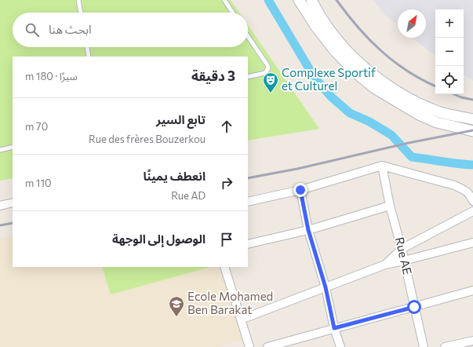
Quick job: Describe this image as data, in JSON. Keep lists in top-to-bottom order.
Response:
{
  "streets": {
    "street": ["Rue AE"]
  },
  "places": {
    "theatre": ["Complexe Sportif et Culturel"],
    "school or university": ["Ecole Mohamed Ben Barakat"]
  },
  "north": "top right",
  "page": {
    "map_buttons": ["+", "−"],
    "search": "ابحث هنا",
    "heading": ["3 دقيقة", "سيرًا · 180 m"],
    "list": [
      ["تابع السير", "Rue des frères Bouzerkou", "70 m"],
      ["انعطف يمينًا", "Rue AD", "110 m"],
      "الوصول إلى الوجهة"
    ]
  }
}
